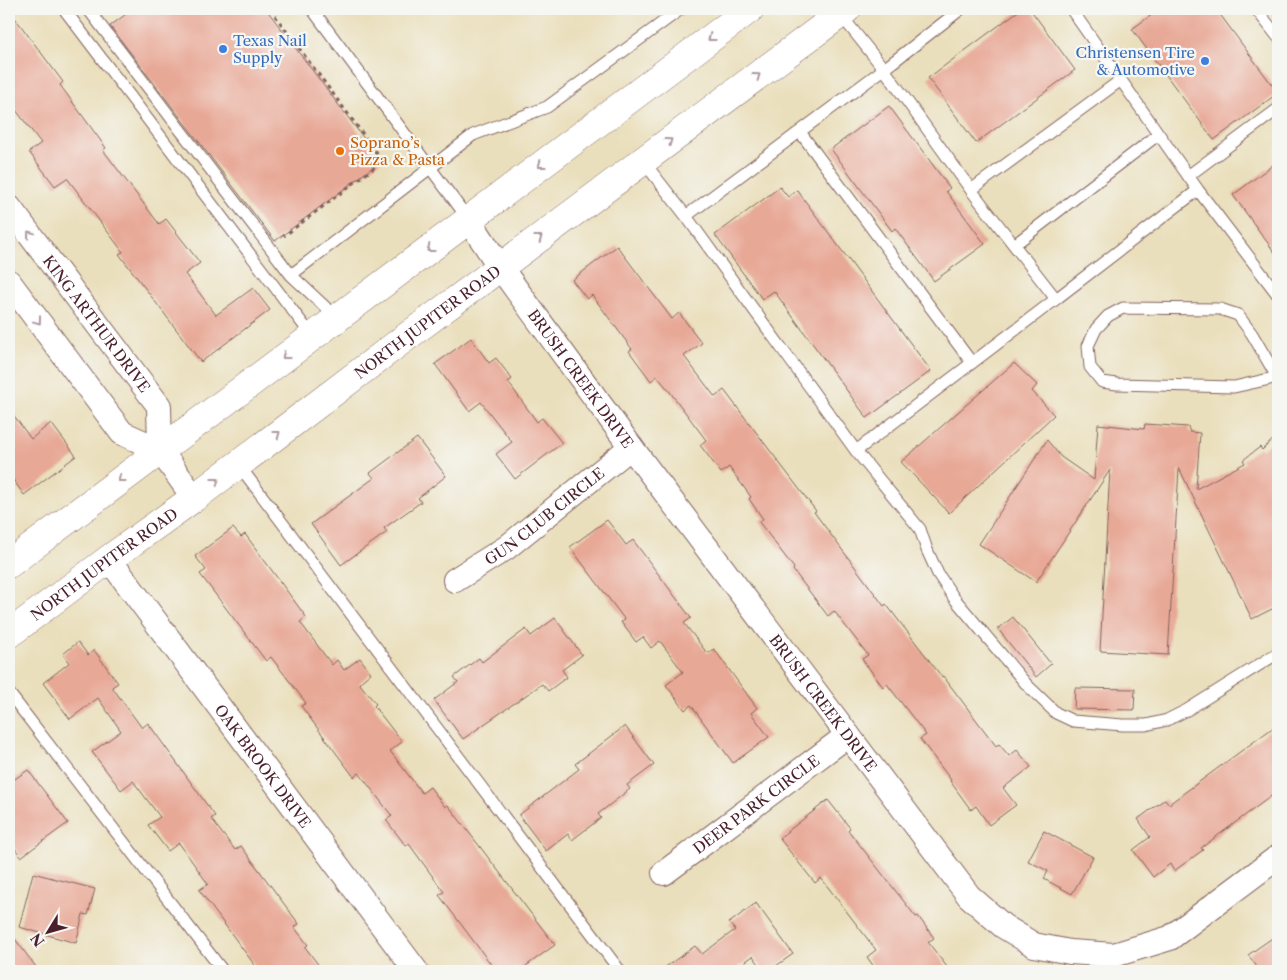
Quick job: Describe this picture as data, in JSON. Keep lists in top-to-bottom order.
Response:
{
  "streets": {
    "main road": ["NORTH JUPITER ROAD"],
    "street": [
      "KING ARTHUR DRIVE",
      "BRUSH CREEK DRIVE",
      "GUN CLUB CIRCLE",
      "OAK BROOK DRIVE",
      "DEER PARK CIRCLE"
    ]
  },
  "crossings": [
    ["NORTH JUPITER ROAD", "BRUSH CREEK DRIVE"],
    ["NORTH JUPITER ROAD", "OAK BROOK DRIVE"],
    ["BRUSH CREEK DRIVE", "GUN CLUB CIRCLE"],
    ["BRUSH CREEK DRIVE", "DEER PARK CIRCLE"]
  ],
  "places": ["Texas Nail Supply", "Christensen Tire & Automotive", "Soprano’s Pizza & Pasta"],
  "north": "bottom left"
}
